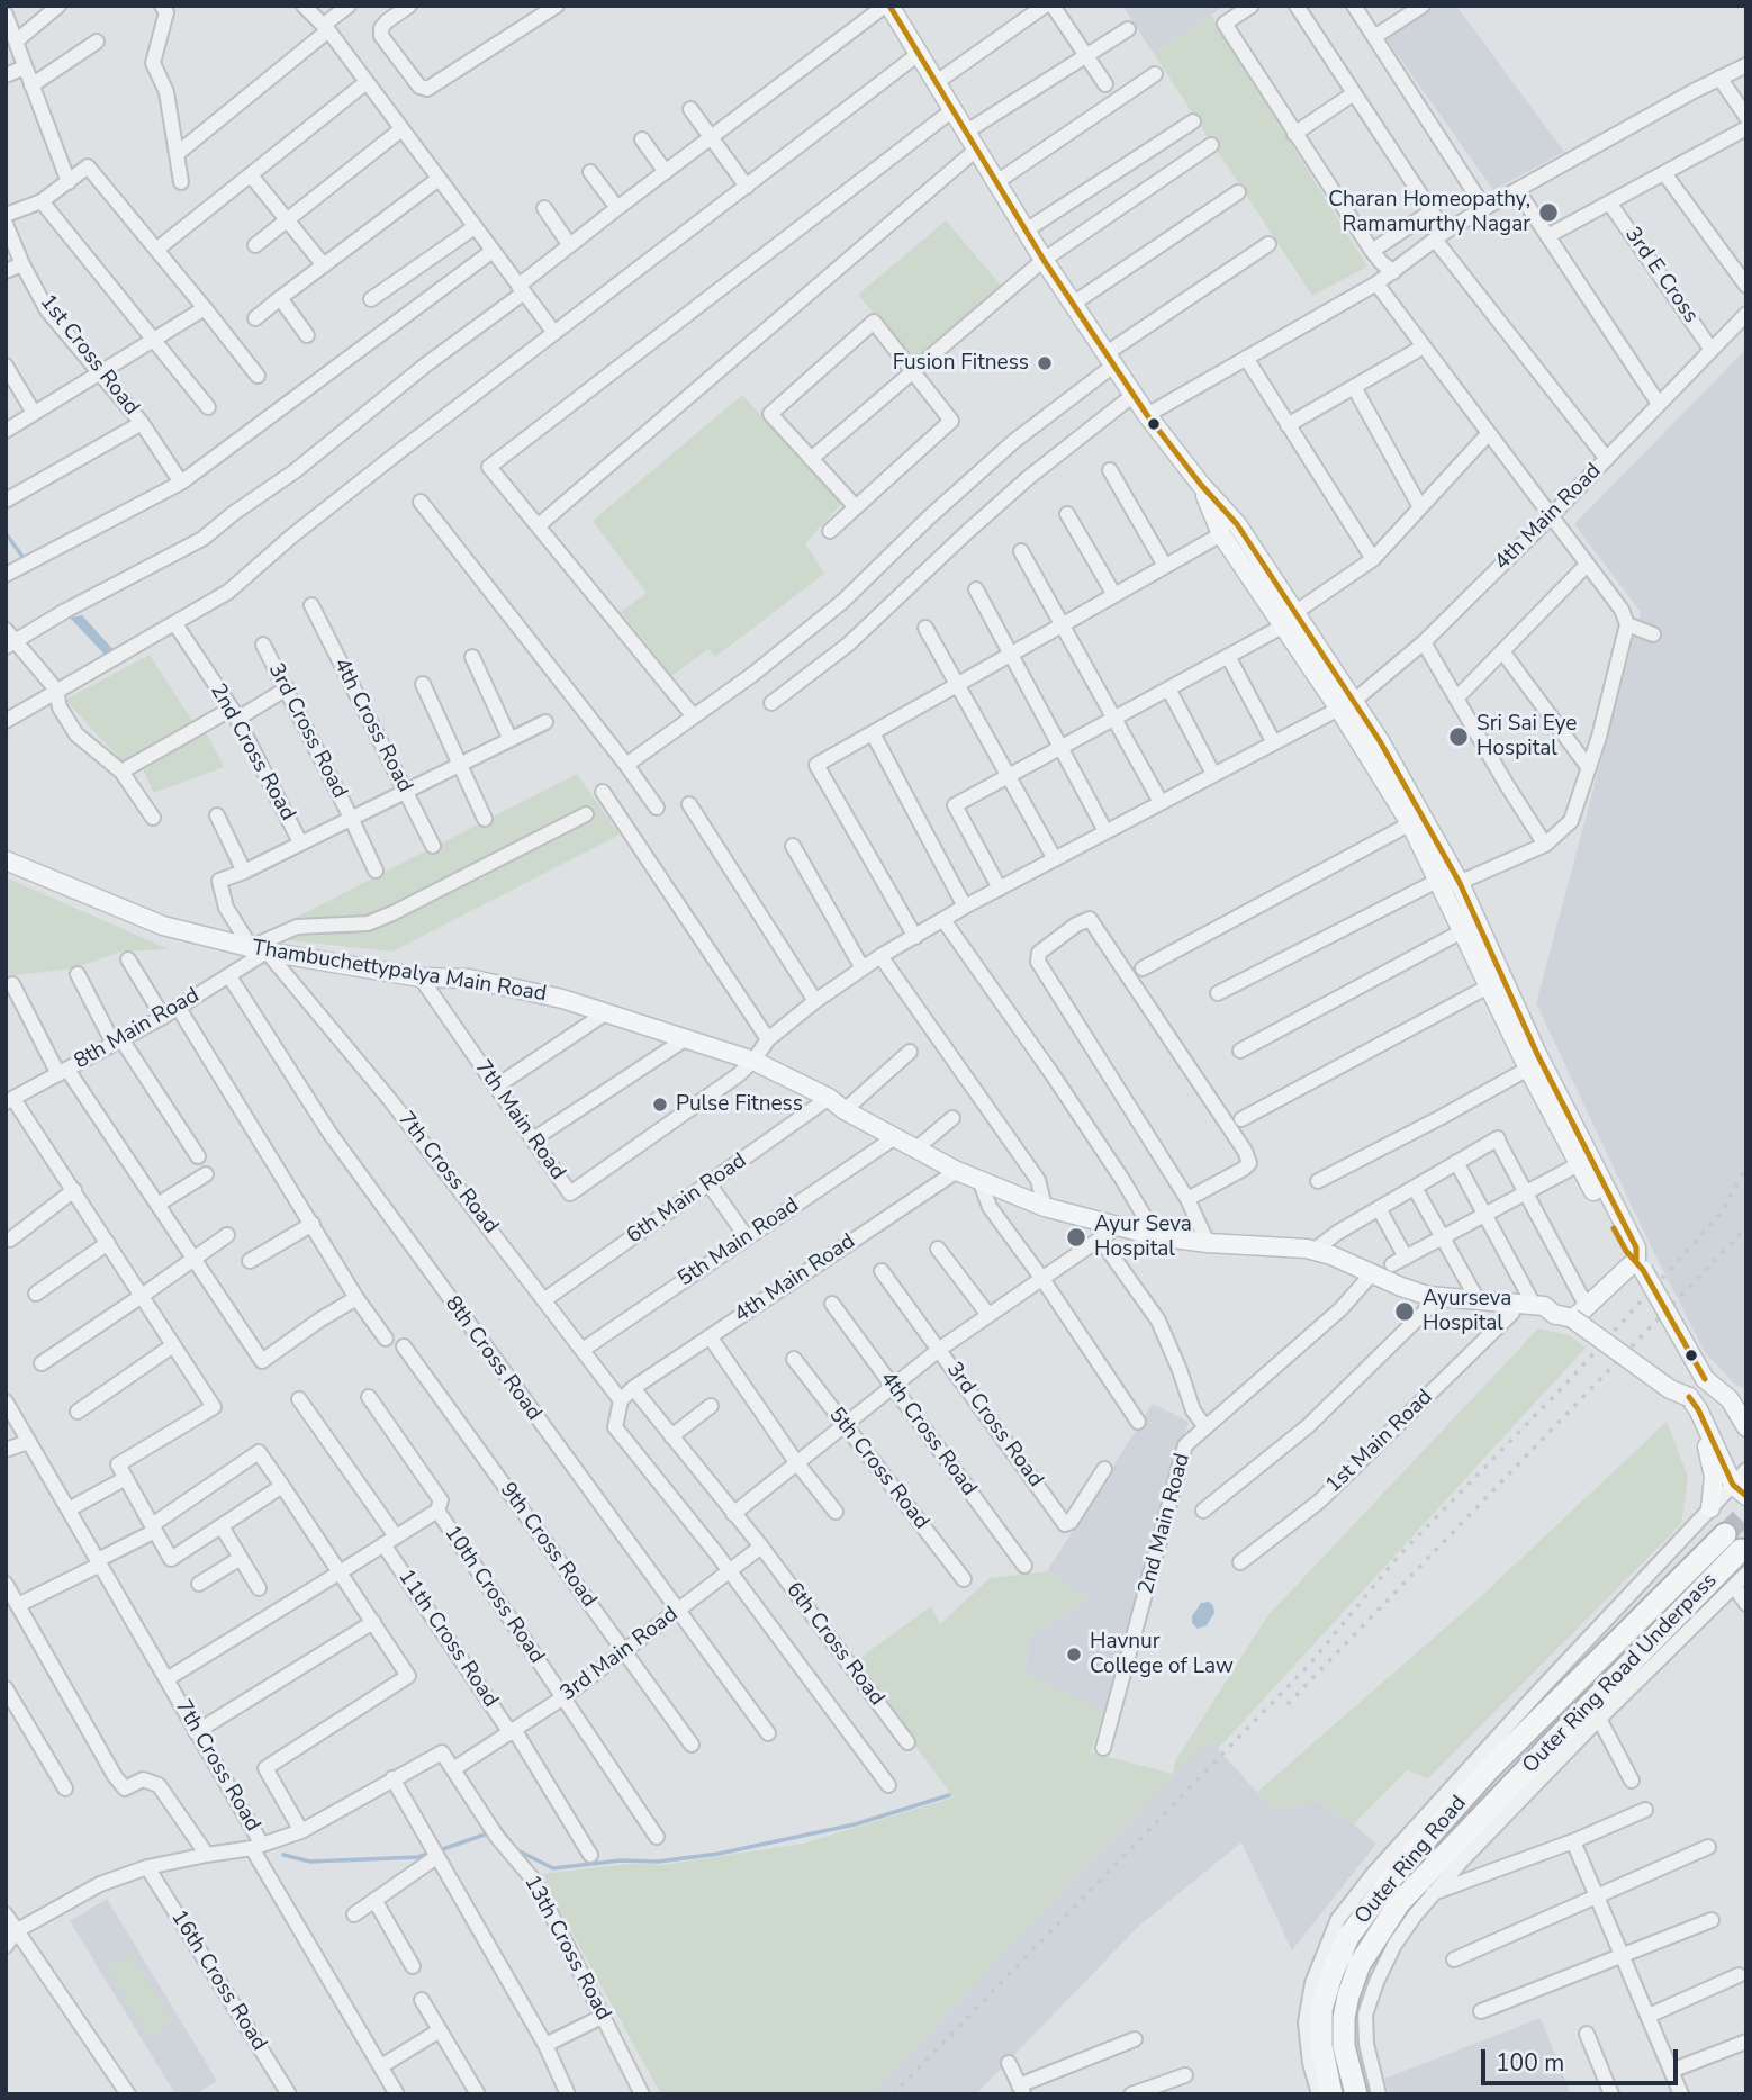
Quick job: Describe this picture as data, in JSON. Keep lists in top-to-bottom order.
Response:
{
  "streets": {
    "highway": ["Outer Ring Road Underpass", "Outer Ring Road"],
    "main road": ["Thambuchettypalya Main Road"],
    "street": [
      "3rd E Cross",
      "1st Cross Road",
      "4th Main Road",
      "4th Cross Road",
      "3rd Cross Road",
      "2nd Cross Road",
      "8th Main Road",
      "7th Main Road",
      "7th Cross Road",
      "6th Main Road",
      "5th Main Road",
      "8th Cross Road",
      "1st Main Road",
      "5th Cross Road",
      "2nd Main Road",
      "9th Cross Road",
      "10th Cross Road",
      "11th Cross Road",
      "6th Cross Road",
      "3rd Main Road",
      "13th Cross Road",
      "16th Cross Road"
    ]
  },
  "crossings": [
    ["3rd E Cross", "4th Main Road"],
    ["4th Main Road", "Thambuchettypalya Main Road"],
    ["4th Main Road", "7th Main Road"],
    ["Thambuchettypalya Main Road", "8th Main Road"],
    ["Thambuchettypalya Main Road", "7th Main Road"],
    ["Thambuchettypalya Main Road", "7th Cross Road"],
    ["Thambuchettypalya Main Road", "6th Main Road"],
    ["Thambuchettypalya Main Road", "5th Main Road"],
    ["Thambuchettypalya Main Road", "1st Main Road"],
    ["Thambuchettypalya Main Road", "2nd Main Road"],
    ["8th Main Road", "7th Cross Road"],
    ["8th Main Road", "8th Cross Road"],
    ["7th Cross Road", "6th Main Road"],
    ["7th Cross Road", "5th Main Road"],
    ["8th Cross Road", "3rd Main Road"],
    ["9th Cross Road", "3rd Main Road"],
    ["10th Cross Road", "3rd Main Road"],
    ["11th Cross Road", "3rd Main Road"],
    ["6th Cross Road", "3rd Main Road"],
    ["3rd Main Road", "13th Cross Road"],
    ["Outer Ring Road Underpass", "Outer Ring Road"]
  ],
  "places": [
    "Charan Homeopathy, Ramamurthy Nagar",
    "Fusion Fitness",
    "Sri Sai Eye Hospital",
    "Pulse Fitness",
    "Ayur Seva Hospital",
    "Ayurseva Hospital",
    "Havnur College of Law"
  ],
  "scale_bar": "100 m"
}
